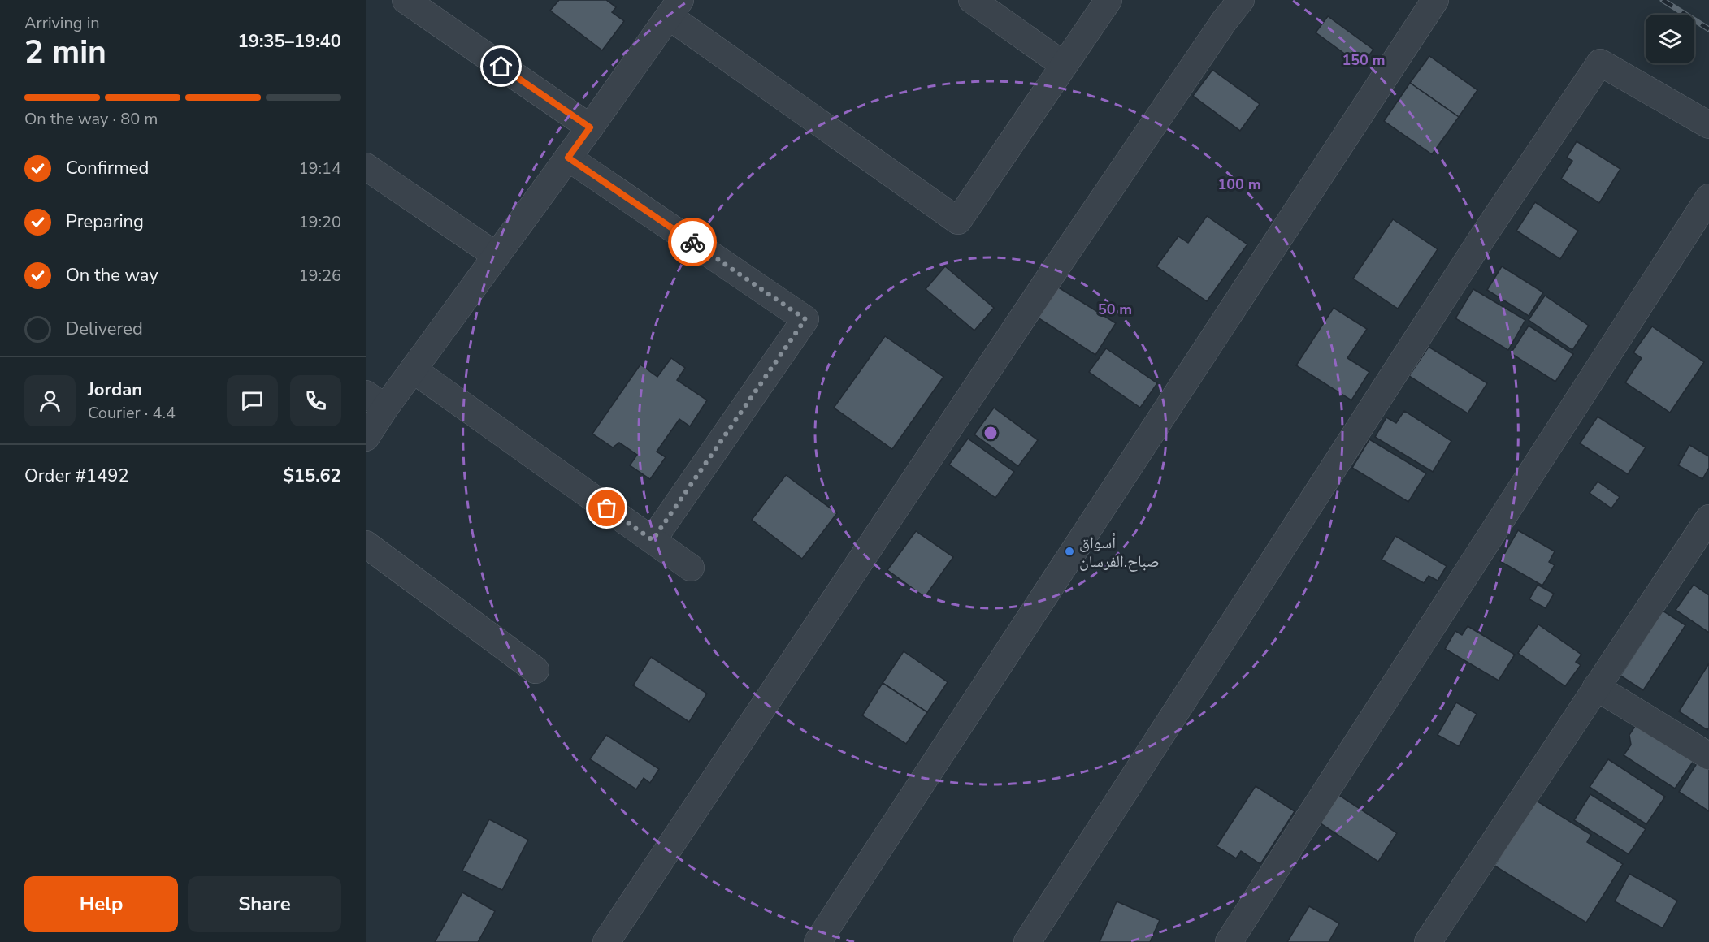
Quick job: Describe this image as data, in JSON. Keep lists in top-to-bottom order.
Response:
{
  "places": ["أسواق صباح.الفرسان"],
  "page": {
    "heading": ["2 min", "Arriving in", "19:35–19:40"],
    "panel": [
      "Jordan",
      "Courier · 4.4",
      "Order #1492",
      "$15.62"
    ],
    "bar": "On the way · 80 m",
    "list": [
      ["Confirmed", "19:14"],
      ["Preparing", "19:20"],
      ["On the way", "19:26"],
      "Delivered"
    ],
    "buttons": ["Help", "Share"]
  },
  "rings": ["150 m", "100 m", "50 m"]
}
